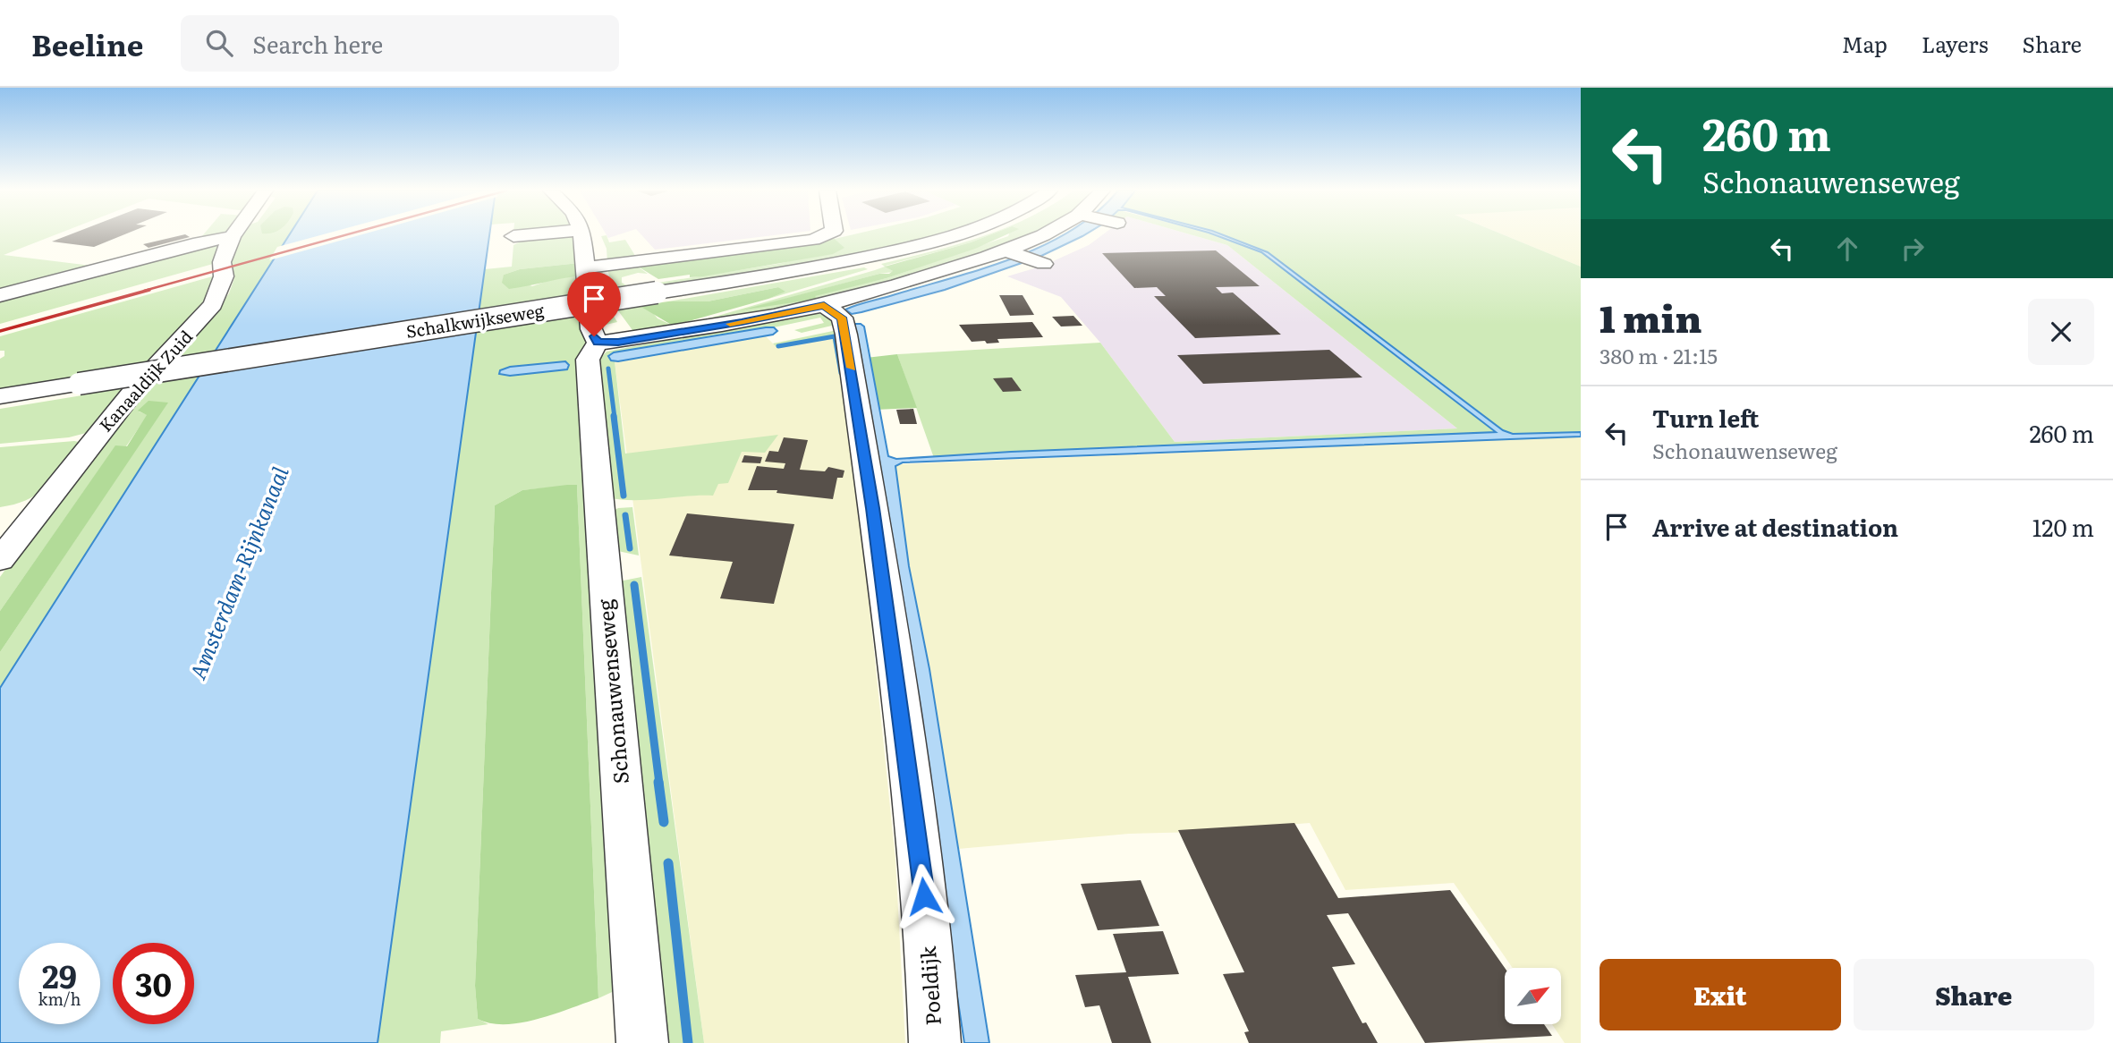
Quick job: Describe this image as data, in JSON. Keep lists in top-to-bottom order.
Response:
{
  "streets": {
    "street": [
      "Schalkwijkseweg",
      "Kanaaldijk Zuid",
      "Schonauwenseweg",
      "Poeldijk"
    ]
  },
  "water": ["Amsterdam-Rijnkanaal"],
  "north": "top right",
  "page": {
    "header": "Beeline",
    "search": "Search here",
    "nav": ["Map", "Layers", "Share"],
    "turn": ["260 m", "Schonauwenseweg"],
    "heading": ["1 min", "380 m · 21:15"],
    "list": [
      {
        "name": "Turn left",
        "note": "Schonauwenseweg",
        "value": "260 m"
      },
      {
        "name": "Arrive at destination",
        "value": "120 m"
      }
    ],
    "speed": "29 km/h",
    "limit": "30",
    "buttons": ["Exit", "Share"]
  }
}
